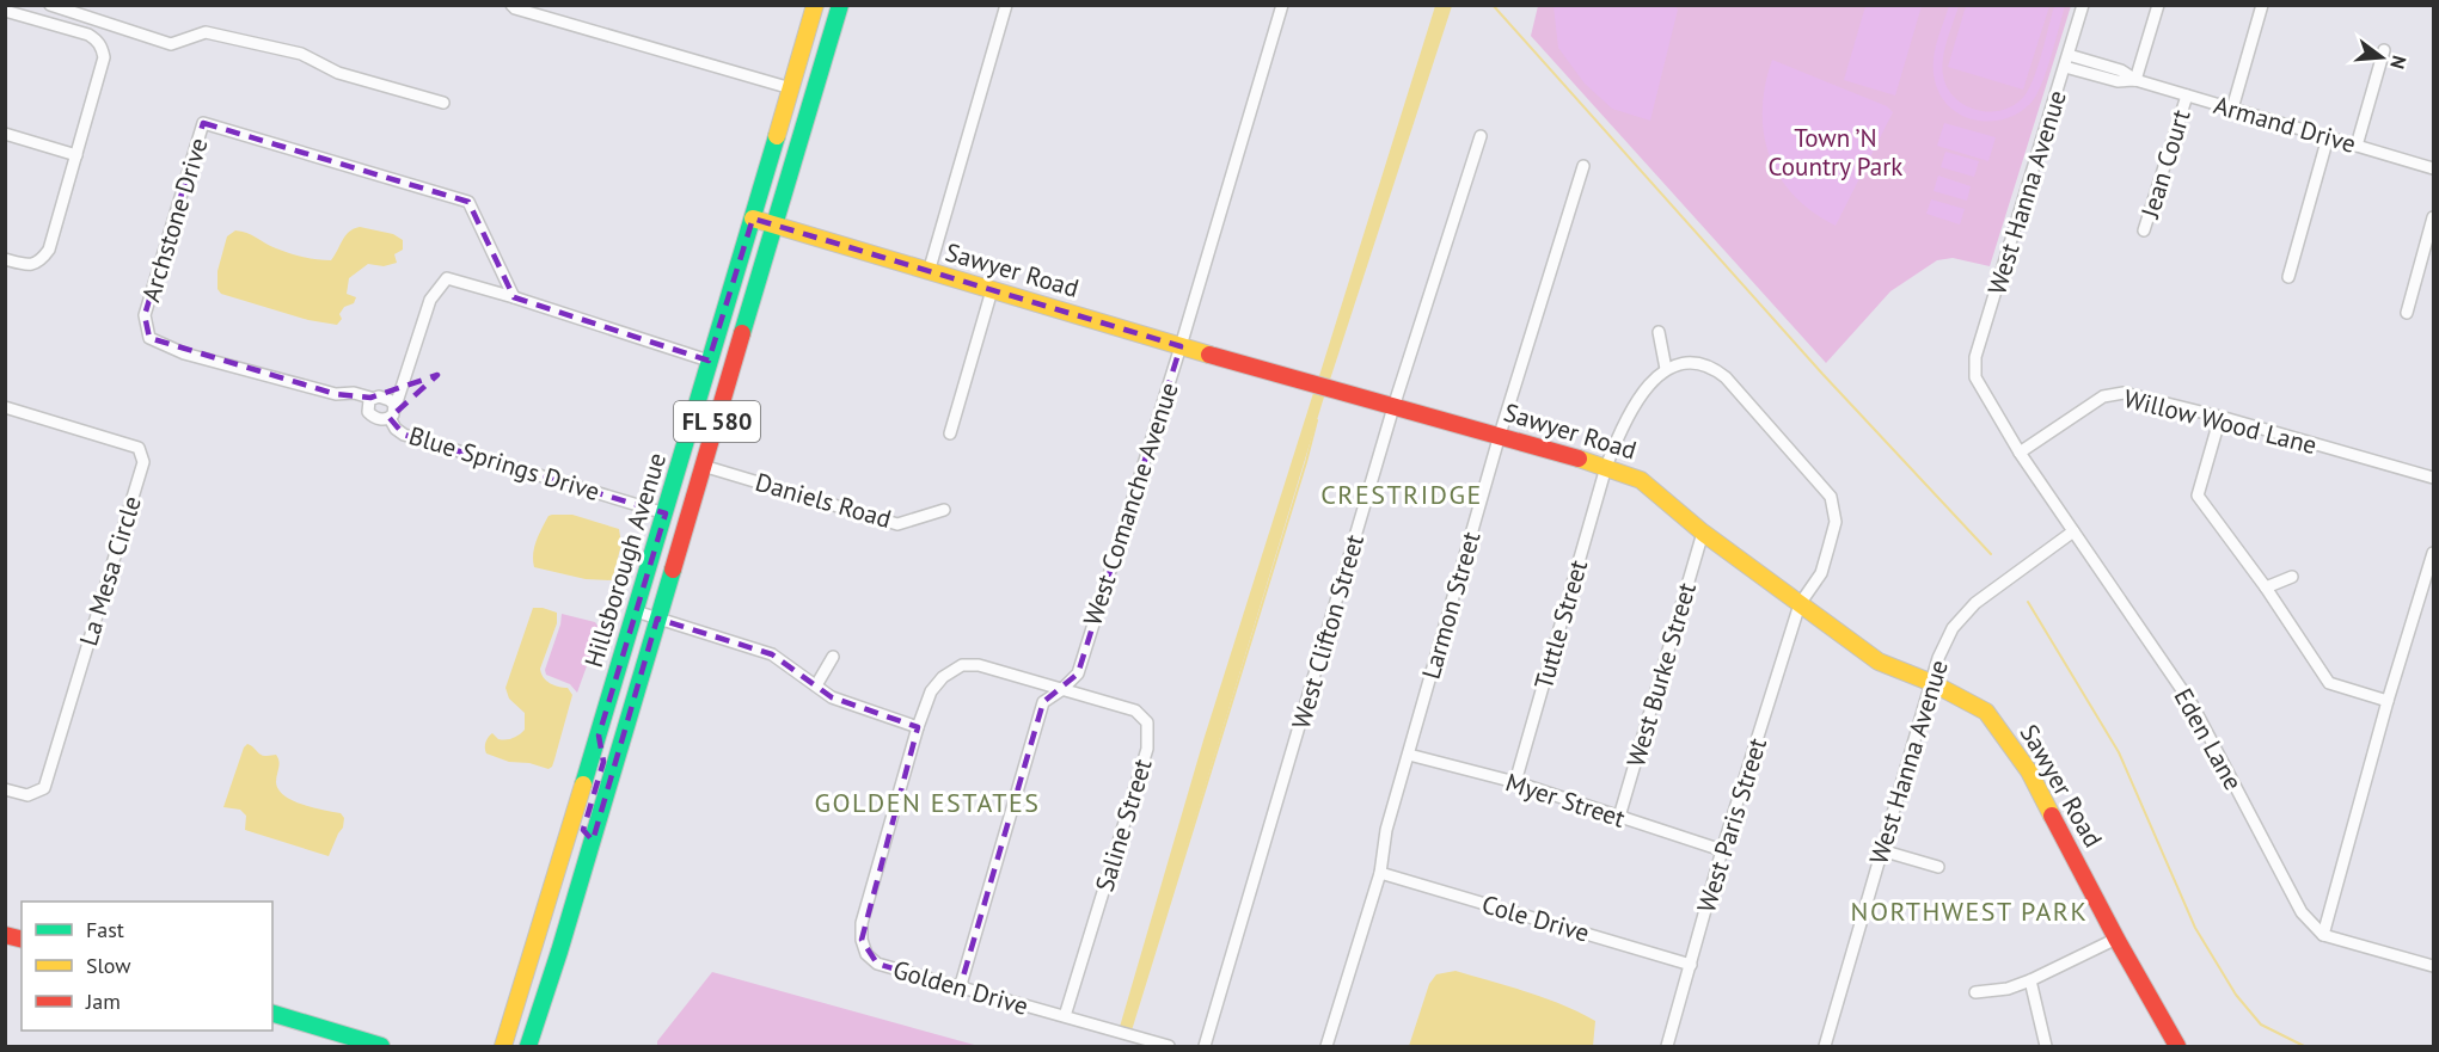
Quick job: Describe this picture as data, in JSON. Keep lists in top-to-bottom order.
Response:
{
  "streets": {
    "main road": ["Sawyer Road", "FL 580", "Hillsborough Avenue"],
    "street": [
      "Armand Drive",
      "Jean Court",
      "West Hanna Avenue",
      "Archstone Drive",
      "Willow Wood Lane",
      "Blue Springs Drive",
      "Daniels Road",
      "West Comanche Avenue",
      "La Mesa Circle",
      "Larmon Street",
      "Tuttle Street",
      "West Clifton Street",
      "West Burke Street",
      "Eden Lane",
      "Myer Street",
      "Saline Street",
      "West Paris Street",
      "Cole Drive",
      "Golden Drive"
    ]
  },
  "crossings": [
    ["Armand Drive", "Jean Court"],
    ["Armand Drive", "West Hanna Avenue"],
    ["West Hanna Avenue", "Sawyer Road"],
    ["West Hanna Avenue", "Willow Wood Lane"],
    ["West Hanna Avenue", "Eden Lane"],
    ["Archstone Drive", "Blue Springs Drive"],
    ["Sawyer Road", "West Comanche Avenue"],
    ["Sawyer Road", "Hillsborough Avenue"],
    ["Sawyer Road", "Larmon Street"],
    ["Sawyer Road", "Tuttle Street"],
    ["Sawyer Road", "West Clifton Street"],
    ["Sawyer Road", "West Burke Street"],
    ["Sawyer Road", "West Paris Street"],
    ["Willow Wood Lane", "Eden Lane"],
    ["Blue Springs Drive", "Hillsborough Avenue"],
    ["Daniels Road", "Hillsborough Avenue"],
    ["West Comanche Avenue", "Saline Street"],
    ["West Comanche Avenue", "Golden Drive"],
    ["Larmon Street", "Myer Street"],
    ["Larmon Street", "Cole Drive"],
    ["Tuttle Street", "Myer Street"],
    ["Tuttle Street", "West Paris Street"],
    ["West Burke Street", "Myer Street"],
    ["Myer Street", "West Paris Street"],
    ["Saline Street", "Golden Drive"],
    ["West Paris Street", "Cole Drive"]
  ],
  "districts": ["CRESTRIDGE", "GOLDEN ESTATES", "NORTHWEST PARK"],
  "parks": ["Town ’N Country Park"],
  "legend": ["Fast", "Slow", "Jam"],
  "north": "right"
}
